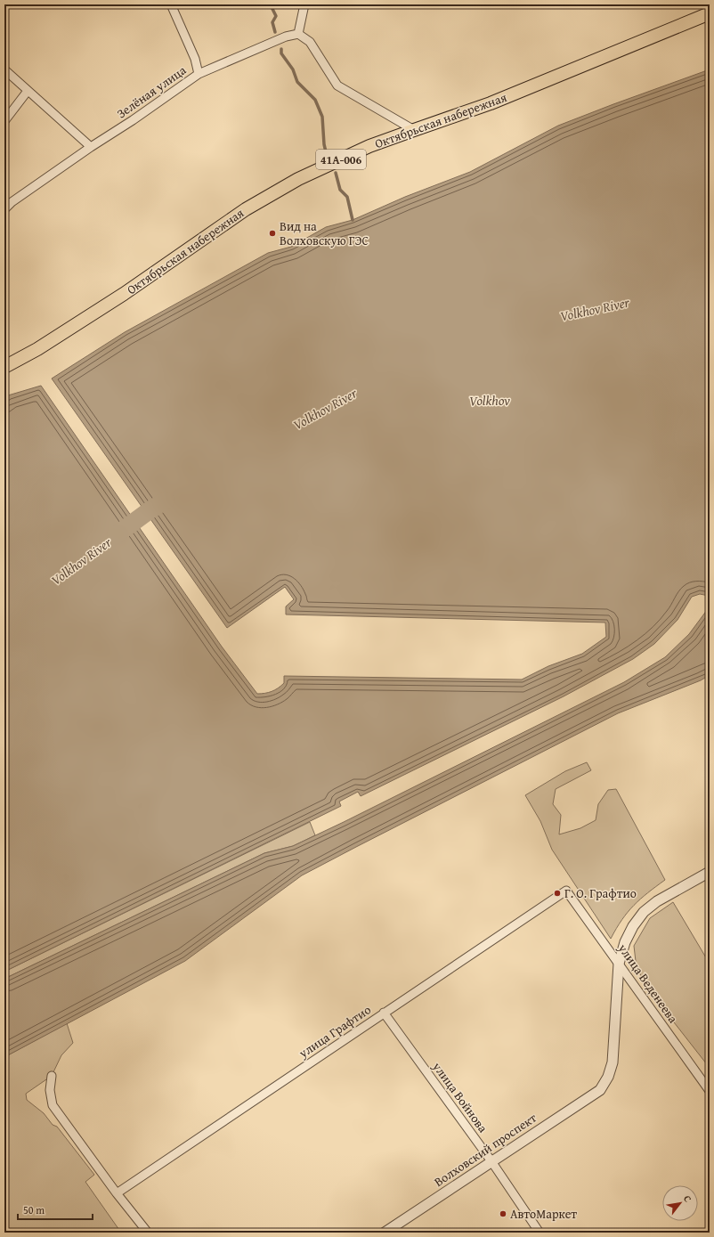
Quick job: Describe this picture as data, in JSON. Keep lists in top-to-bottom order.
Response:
{
  "streets": {
    "main road": ["Октябрьская набережная", "41А-006"],
    "street": [
      "Зелёная улица",
      "улица Веденеева",
      "улица Графтио",
      "улица Войнова",
      "Волховский проспект"
    ]
  },
  "crossings": [
    ["улица Веденеева", "улица Графтио"],
    ["улица Веденеева", "Волховский проспект"],
    ["улица Графтио", "улица Войнова"],
    ["улица Войнова", "Волховский проспект"]
  ],
  "water": ["Volkhov River", "Volkhov"],
  "places": ["Вид на Волховскую ГЭС", "Г. О. Графтио", "АвтоМаркет"],
  "scale_bar": "50 m",
  "north": "top right"
}
